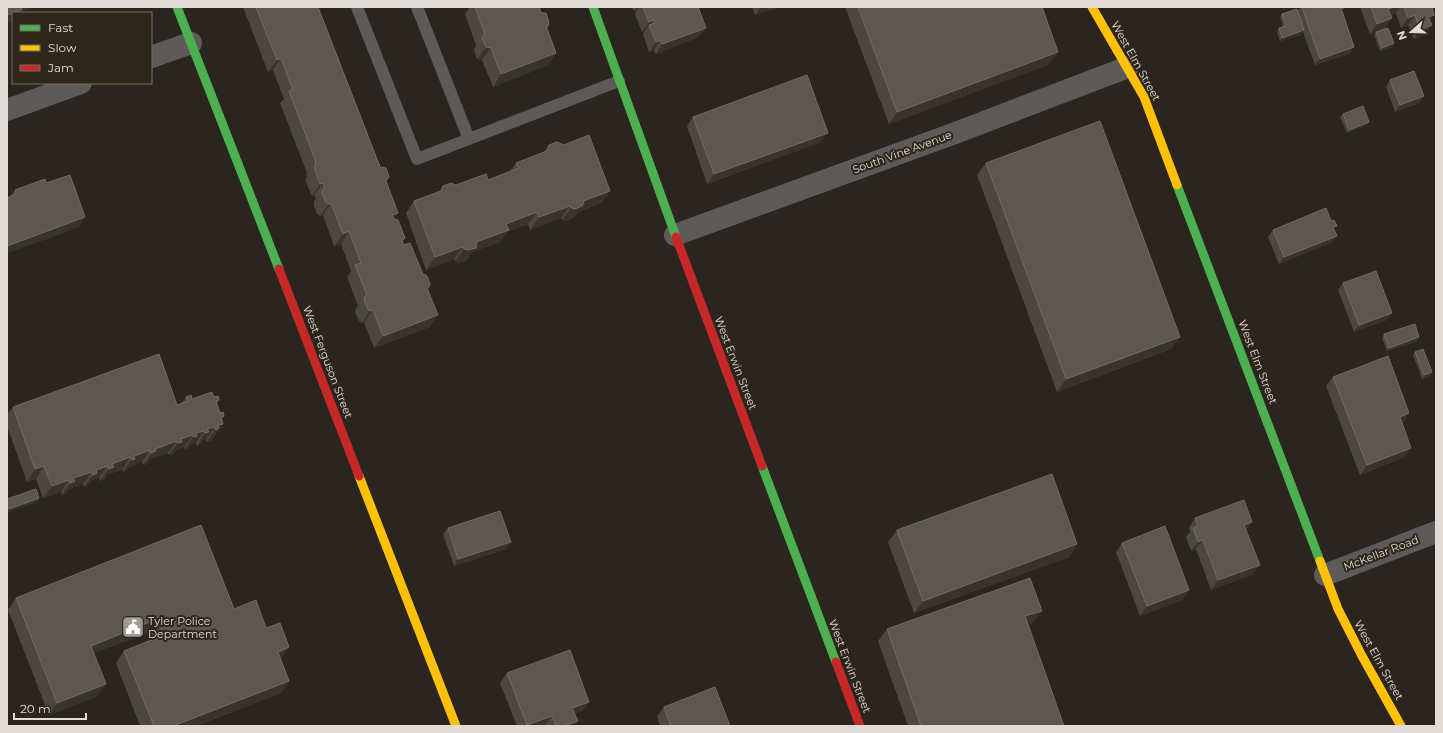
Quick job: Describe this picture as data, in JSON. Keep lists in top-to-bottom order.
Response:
{
  "streets": {
    "street": [
      "West Elm Street",
      "South Vine Avenue",
      "West Ferguson Street",
      "West Erwin Street",
      "McKellar Road"
    ]
  },
  "crossings": [
    ["West Elm Street", "South Vine Avenue"],
    ["West Elm Street", "McKellar Road"],
    ["South Vine Avenue", "West Erwin Street"]
  ],
  "places": {
    "public building": ["Tyler Police Department"]
  },
  "legend": ["Fast", "Slow", "Jam"],
  "scale_bar": "20 m",
  "north": "left"
}
